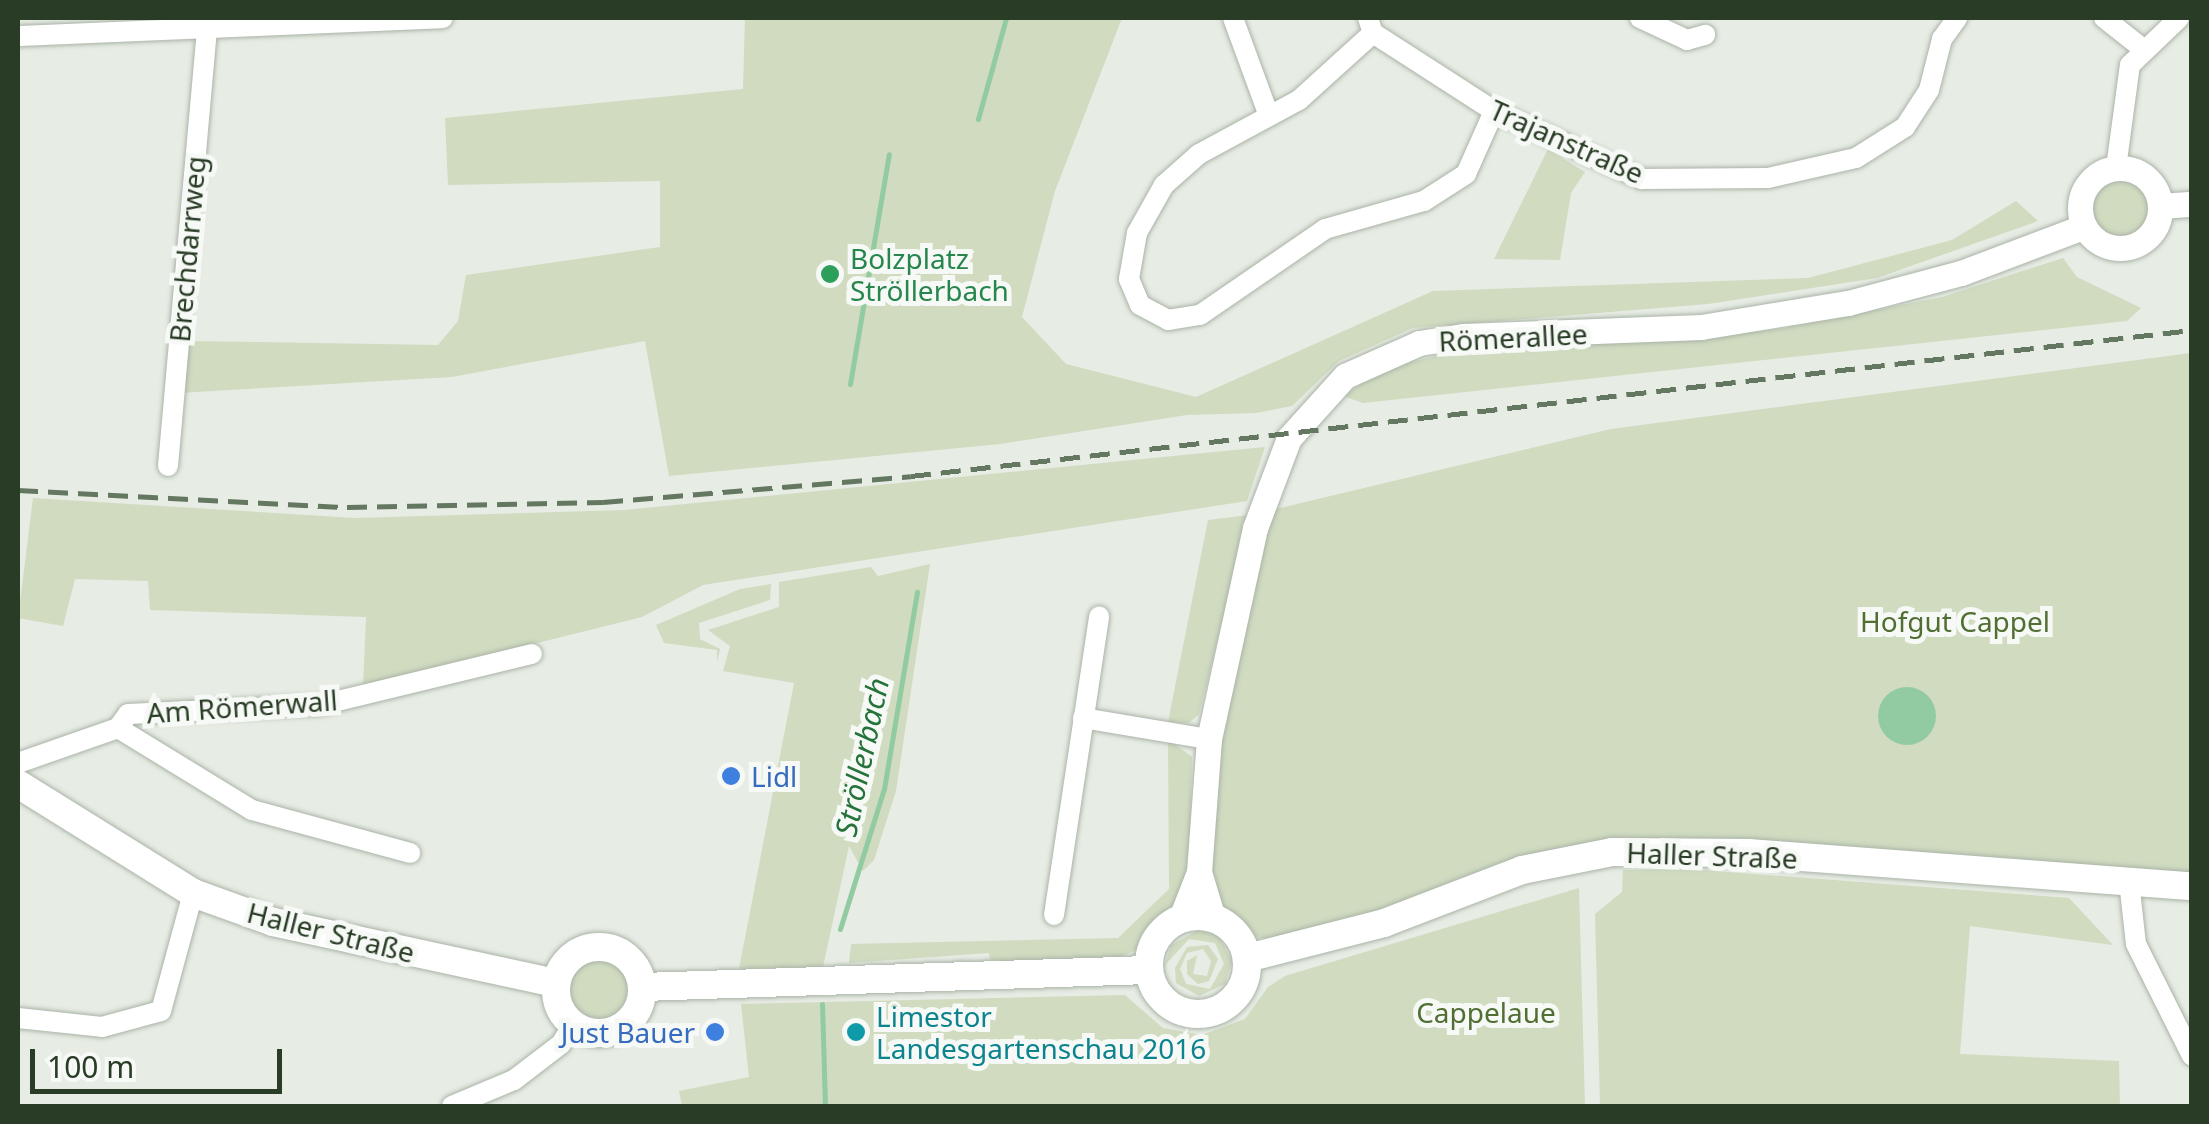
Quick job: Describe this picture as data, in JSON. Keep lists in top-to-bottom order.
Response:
{
  "streets": {
    "main road": ["Haller Straße"],
    "street": [
      "Trajanstraße",
      "Brechdarrweg",
      "Römerallee",
      "Am Römerwall"
    ]
  },
  "crossings": [
    ["Römerallee", "Haller Straße"]
  ],
  "water": ["Ströllerbach"],
  "parks": ["Hofgut Cappel", "Cappelaue"],
  "places": [
    "Bolzplatz Ströllerbach",
    "Lidl",
    "Just Bauer",
    "Limestor Landesgartenschau 2016"
  ],
  "scale_bar": "100 m"
}
